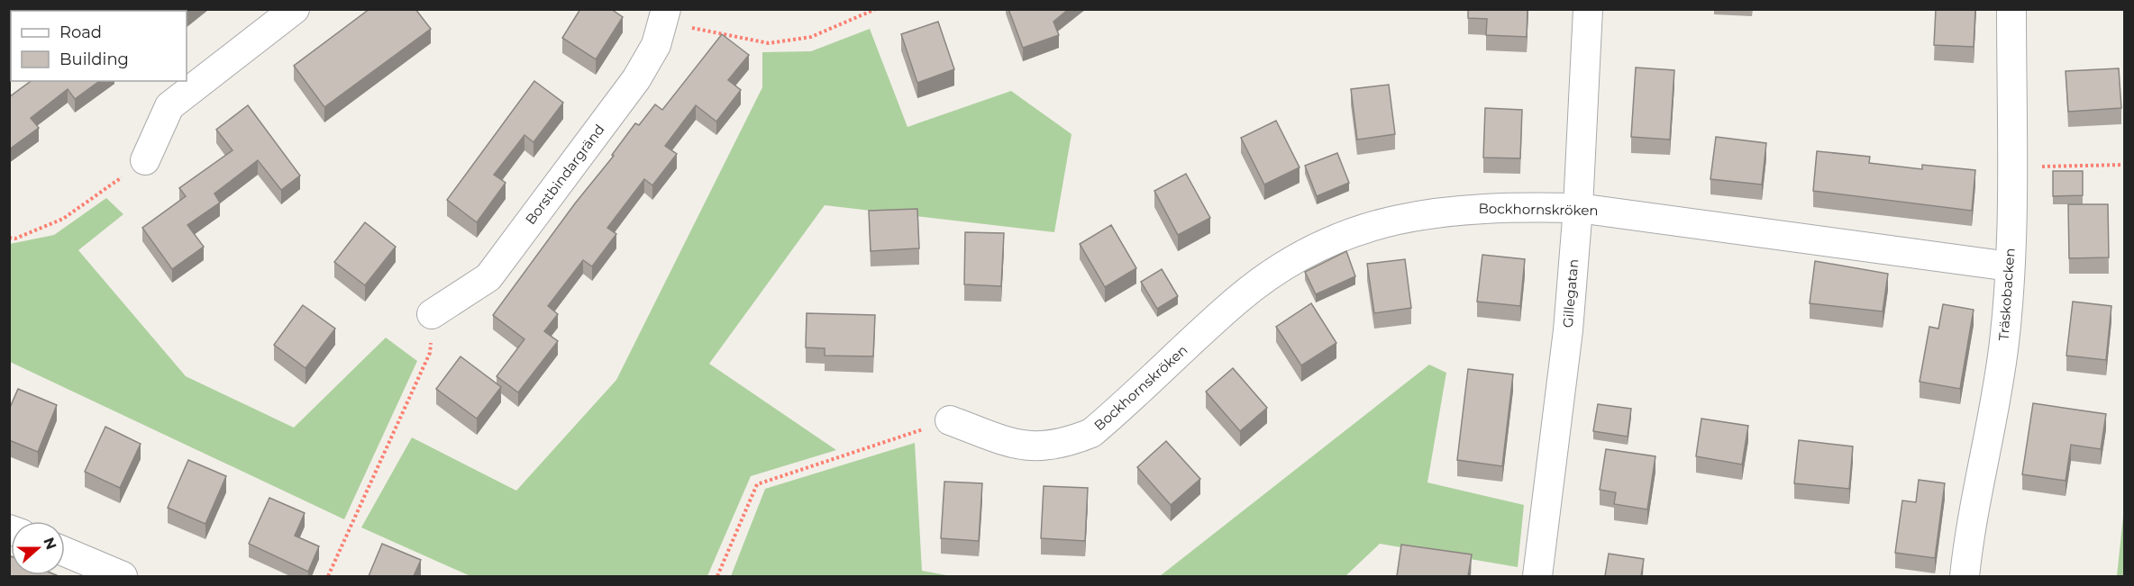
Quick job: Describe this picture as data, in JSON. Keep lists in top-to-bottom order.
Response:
{
  "streets": {
    "street": [
      "Borstbindargränd",
      "Bockhornskröken",
      "Gillegatan",
      "Träskobacken"
    ]
  },
  "crossings": [
    ["Bockhornskröken", "Gillegatan"],
    ["Bockhornskröken", "Träskobacken"]
  ],
  "legend": ["Road", "Building"],
  "north": "right"
}
